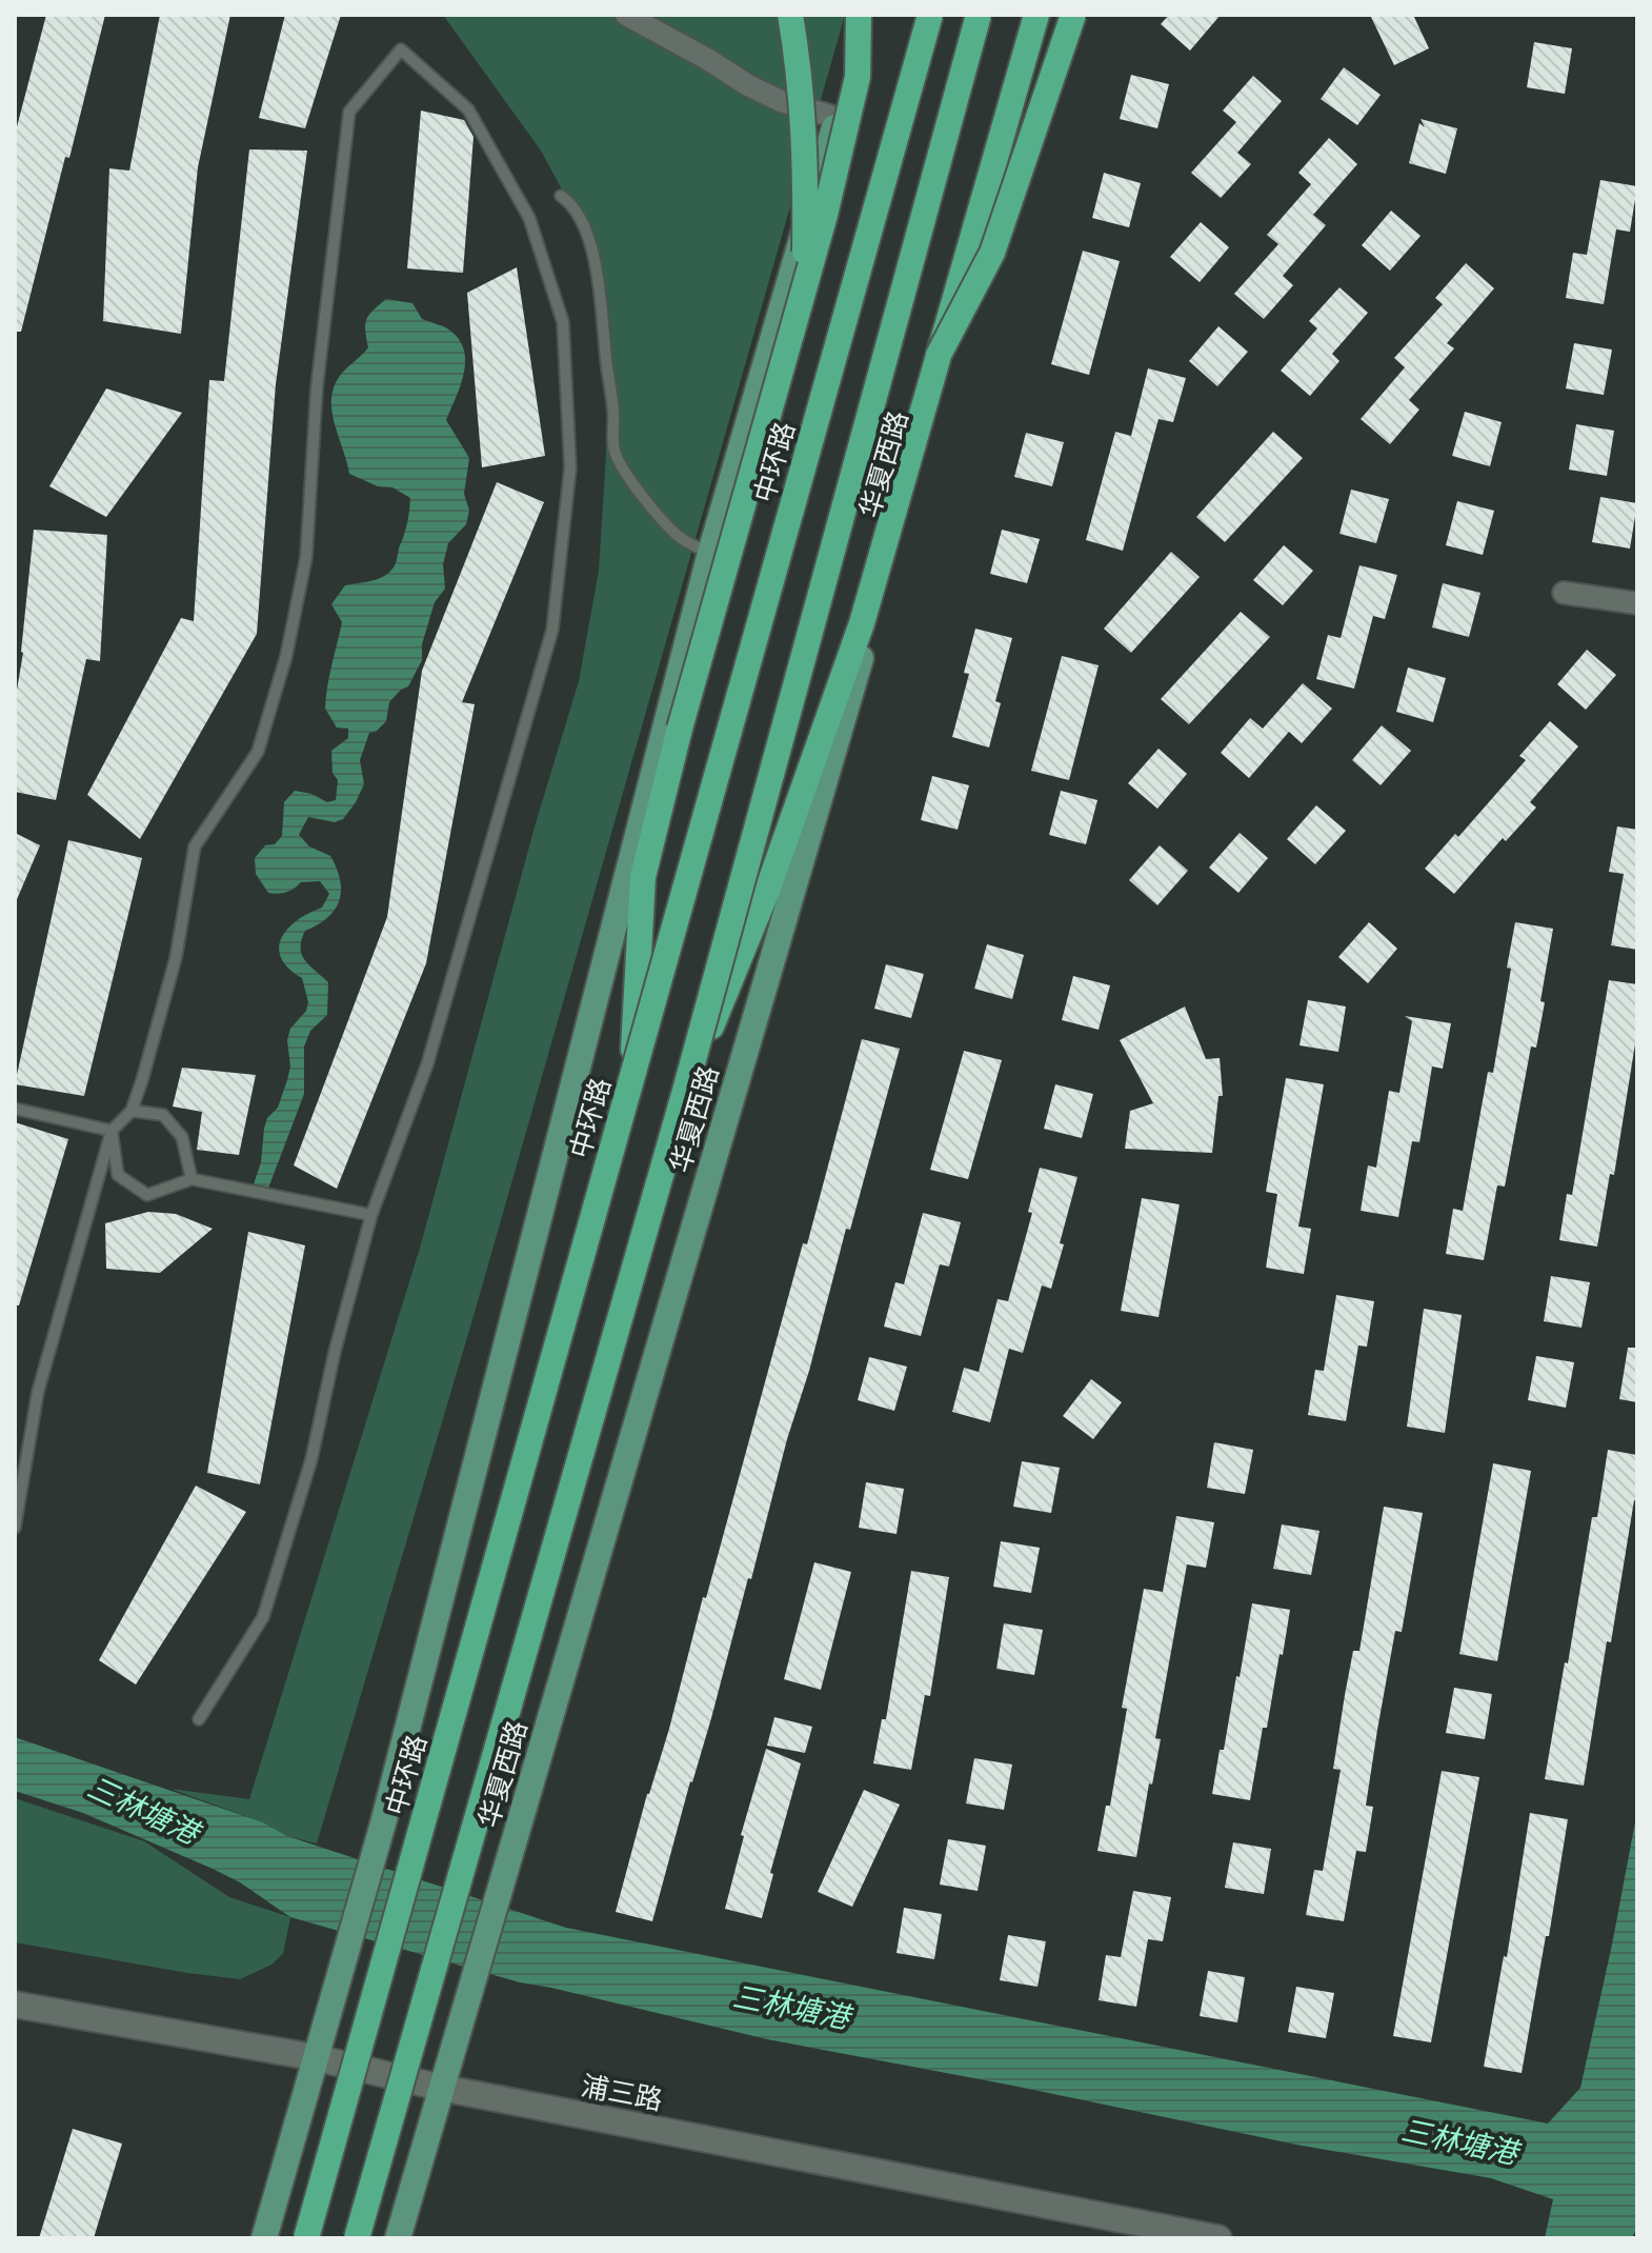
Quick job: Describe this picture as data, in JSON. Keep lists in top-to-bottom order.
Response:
{
  "streets": {
    "highway": ["中环路"],
    "main road": ["华夏西路", "浦三路"]
  },
  "crossings": [
    ["华夏西路", "浦三路"]
  ],
  "water": ["三林塘港"]
}
